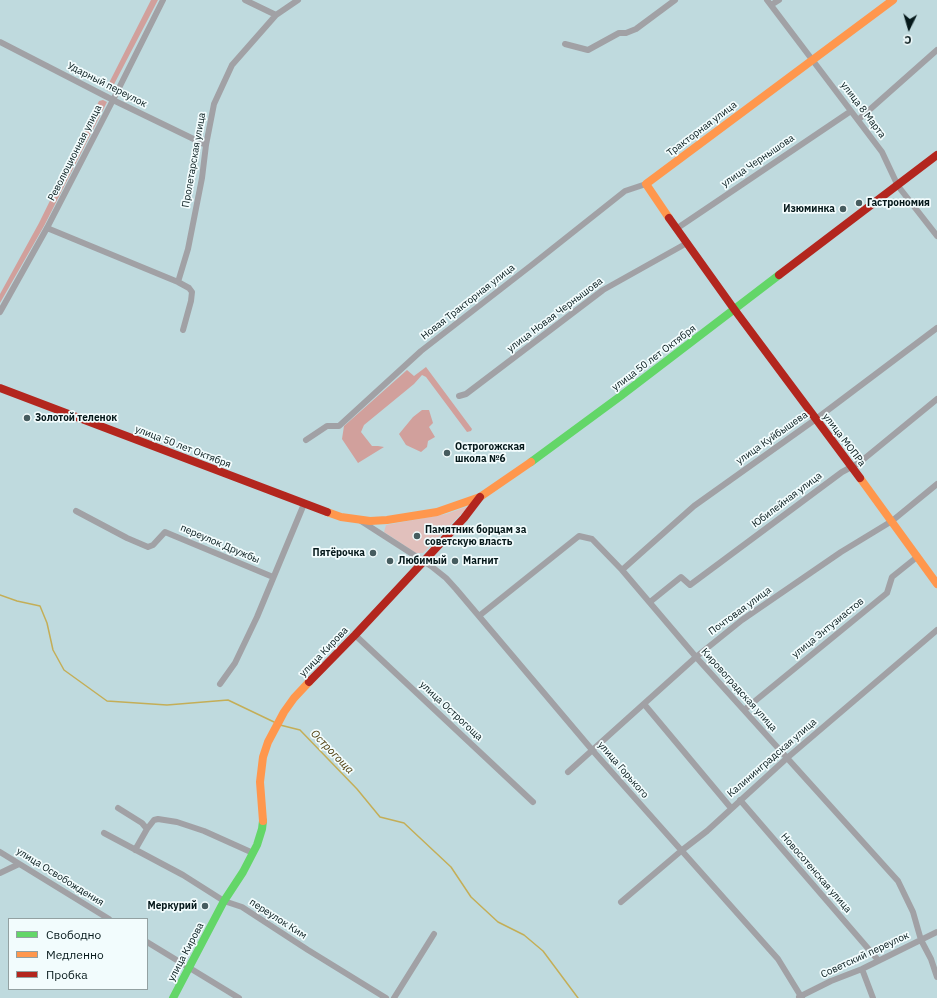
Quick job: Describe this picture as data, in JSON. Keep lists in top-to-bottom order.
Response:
{
  "streets": {
    "main road": [
      "Тракторная улица",
      "улица 50 лет Октября",
      "улица МОПРа",
      "улица Кирова"
    ],
    "street": [
      "Ударный переулок",
      "улица 8 Марта",
      "Революционная улица",
      "Пролетарская улица",
      "улица Чернышова",
      "Новая Тракторная улица",
      "улица Новая Чернышова",
      "улица Куйбышева",
      "Юбилейная улица",
      "переулок Дружбы",
      "Почтовая улица",
      "улица Энтузиастов",
      "Кировоградская улица",
      "улица Острогоща",
      "Калининградская улица",
      "улица Горького",
      "Новосотенская улица",
      "улица Освобождения",
      "переулок Ким",
      "Советский переулок"
    ]
  },
  "crossings": [
    ["Ударный переулок", "Революционная улица"],
    ["Ударный переулок", "Пролетарская улица"],
    ["улица 8 Марта", "Тракторная улица"],
    ["улица 8 Марта", "улица Чернышова"],
    ["улица 8 Марта", "улица 50 лет Октября"],
    ["Тракторная улица", "Новая Тракторная улица"],
    ["улица 50 лет Октября", "улица МОПРа"],
    ["улица 50 лет Октября", "улица Кирова"],
    ["улица 50 лет Октября", "улица Горького"],
    ["улица Куйбышева", "улица МОПРа"],
    ["улица Куйбышева", "Кировоградская улица"],
    ["улица МОПРа", "Юбилейная улица"],
    ["улица МОПРа", "Почтовая улица"],
    ["улица МОПРа", "улица Энтузиастов"],
    ["Юбилейная улица", "Кировоградская улица"],
    ["Почтовая улица", "Кировоградская улица"],
    ["Почтовая улица", "улица Горького"],
    ["улица Энтузиастов", "Кировоградская улица"],
    ["улица Кирова", "улица Острогоща"],
    ["улица Кирова", "улица Горького"],
    ["улица Кирова", "переулок Ким"],
    ["Кировоградская улица", "Калининградская улица"],
    ["Кировоградская улица", "улица Горького"],
    ["Кировоградская улица", "Советский переулок"],
    ["Калининградская улица", "улица Горького"],
    ["Калининградская улица", "Новосотенская улица"],
    ["улица Горького", "Советский переулок"],
    ["Новосотенская улица", "Советский переулок"]
  ],
  "water": ["Острогоща"],
  "places": [
    "Гастрономия",
    "Изюминка",
    "Золотой теленок",
    "Острогожская школа №6",
    "Памятник борцам за советскую власть",
    "Пятёрочка",
    "Любимый",
    "Магнит",
    "Меркурий"
  ],
  "legend": ["Свободно", "Медленно", "Пробка"],
  "north": "bottom"
}
